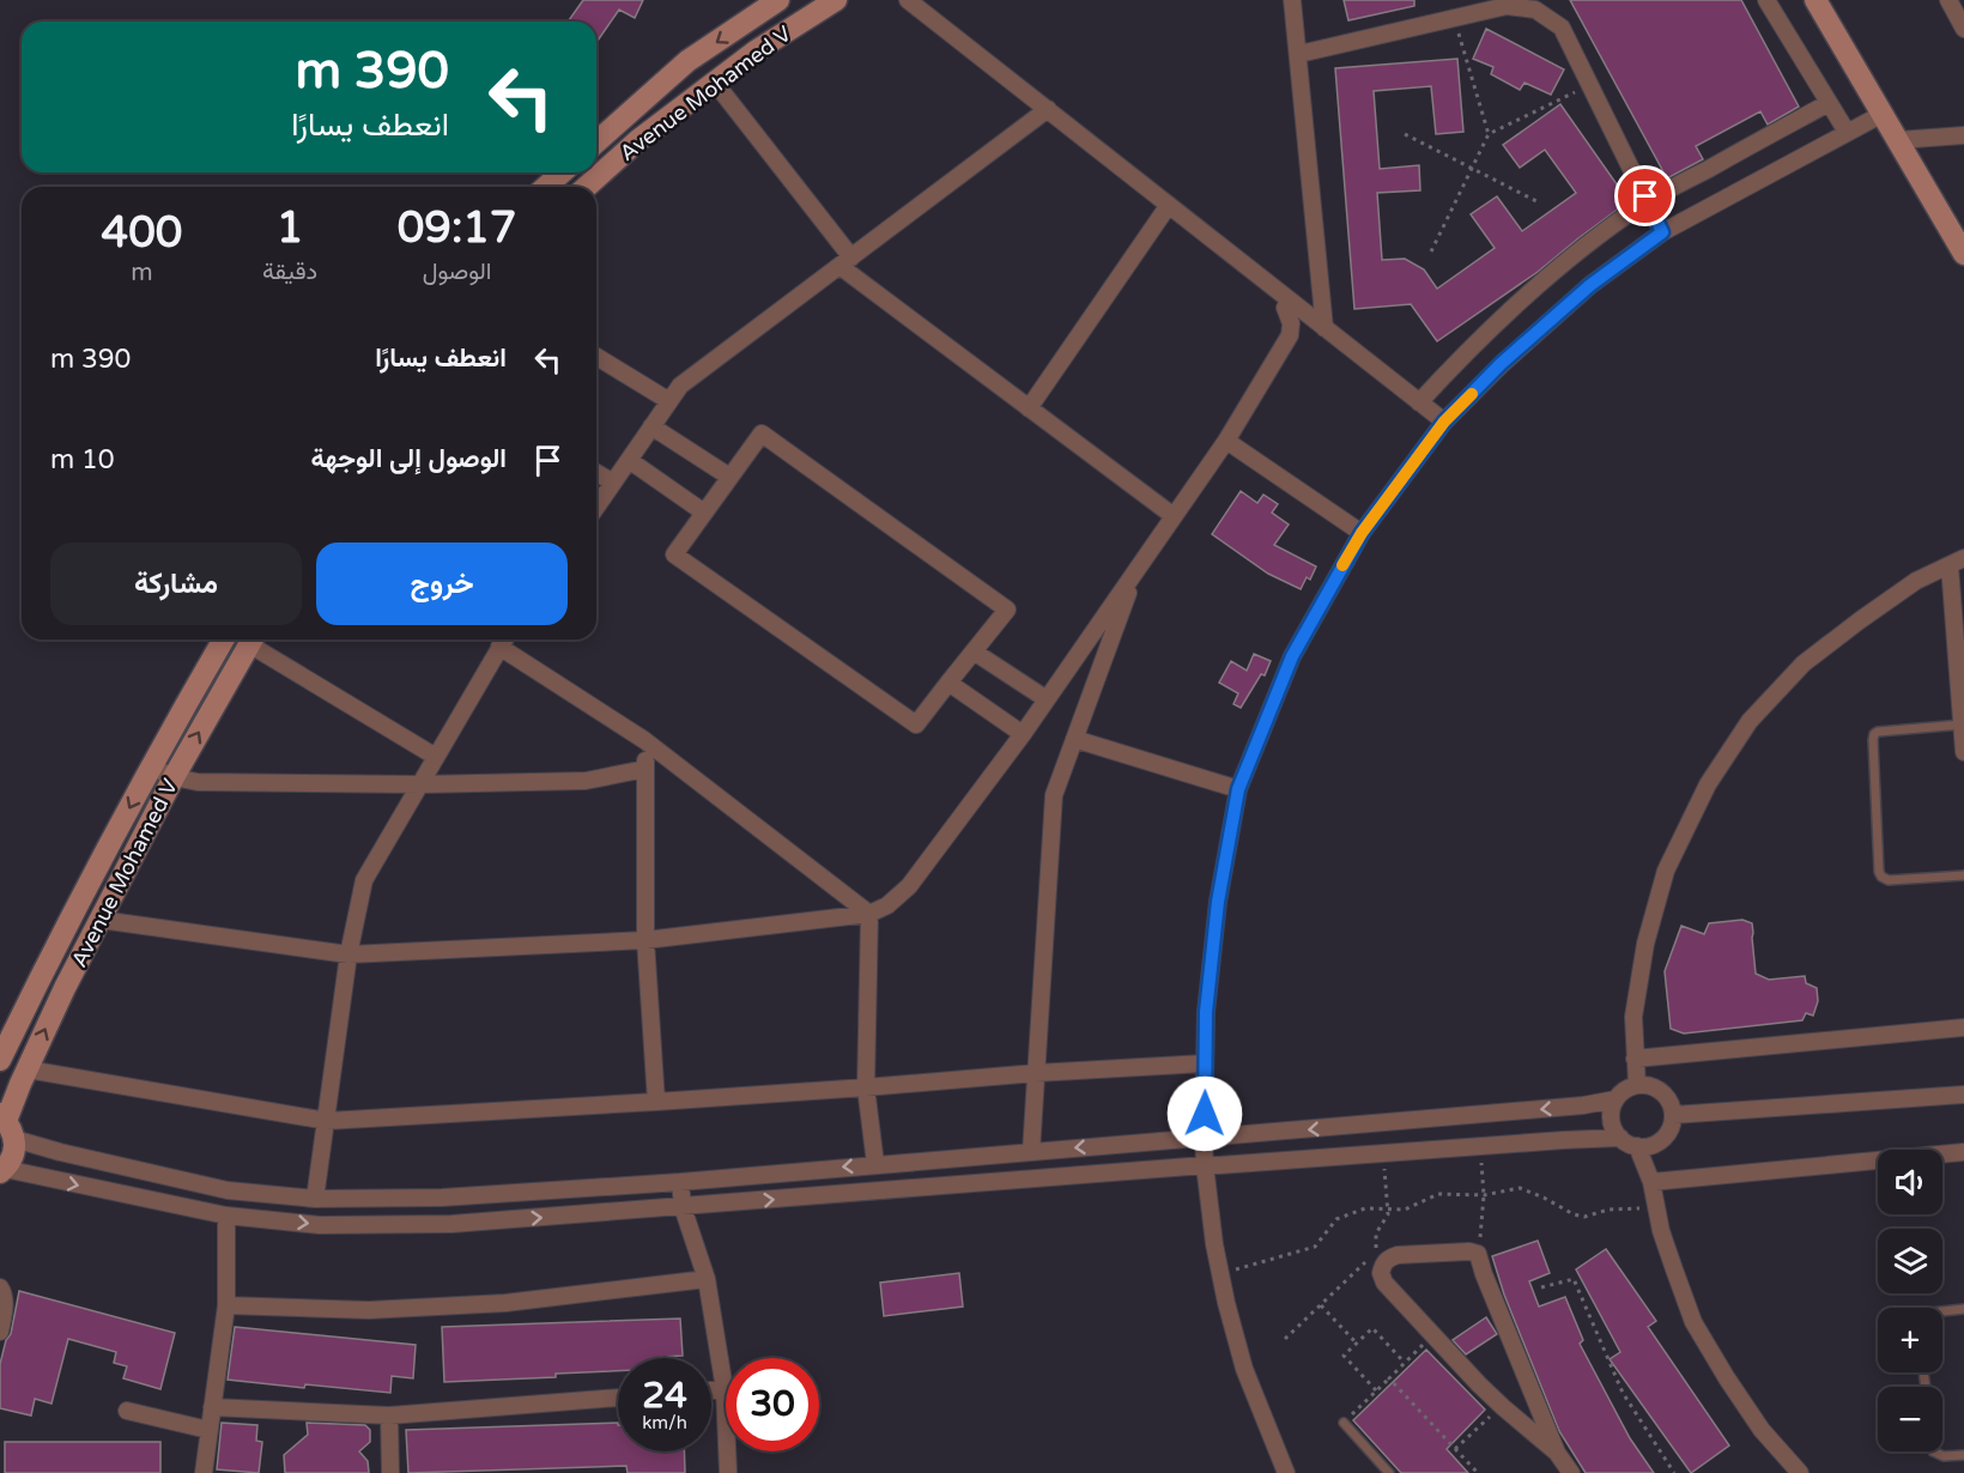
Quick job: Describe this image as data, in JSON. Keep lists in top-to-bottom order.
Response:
{
  "streets": {
    "street": ["Avenue Mohamed V"]
  },
  "page": {
    "turn": ["390 m", "انعطف يسارًا"],
    "eta": [
      "09:17",
      "الوصول",
      "1",
      "دقيقة",
      "400",
      "m"
    ],
    "list": [
      {
        "name": "انعطف يسارًا",
        "value": "390 m"
      },
      {
        "name": "الوصول إلى الوجهة",
        "value": "10 m"
      }
    ],
    "buttons": ["خروج", "مشاركة"],
    "map_buttons": ["+", "−"],
    "speed": "24 km/h",
    "limit": "30"
  }
}
